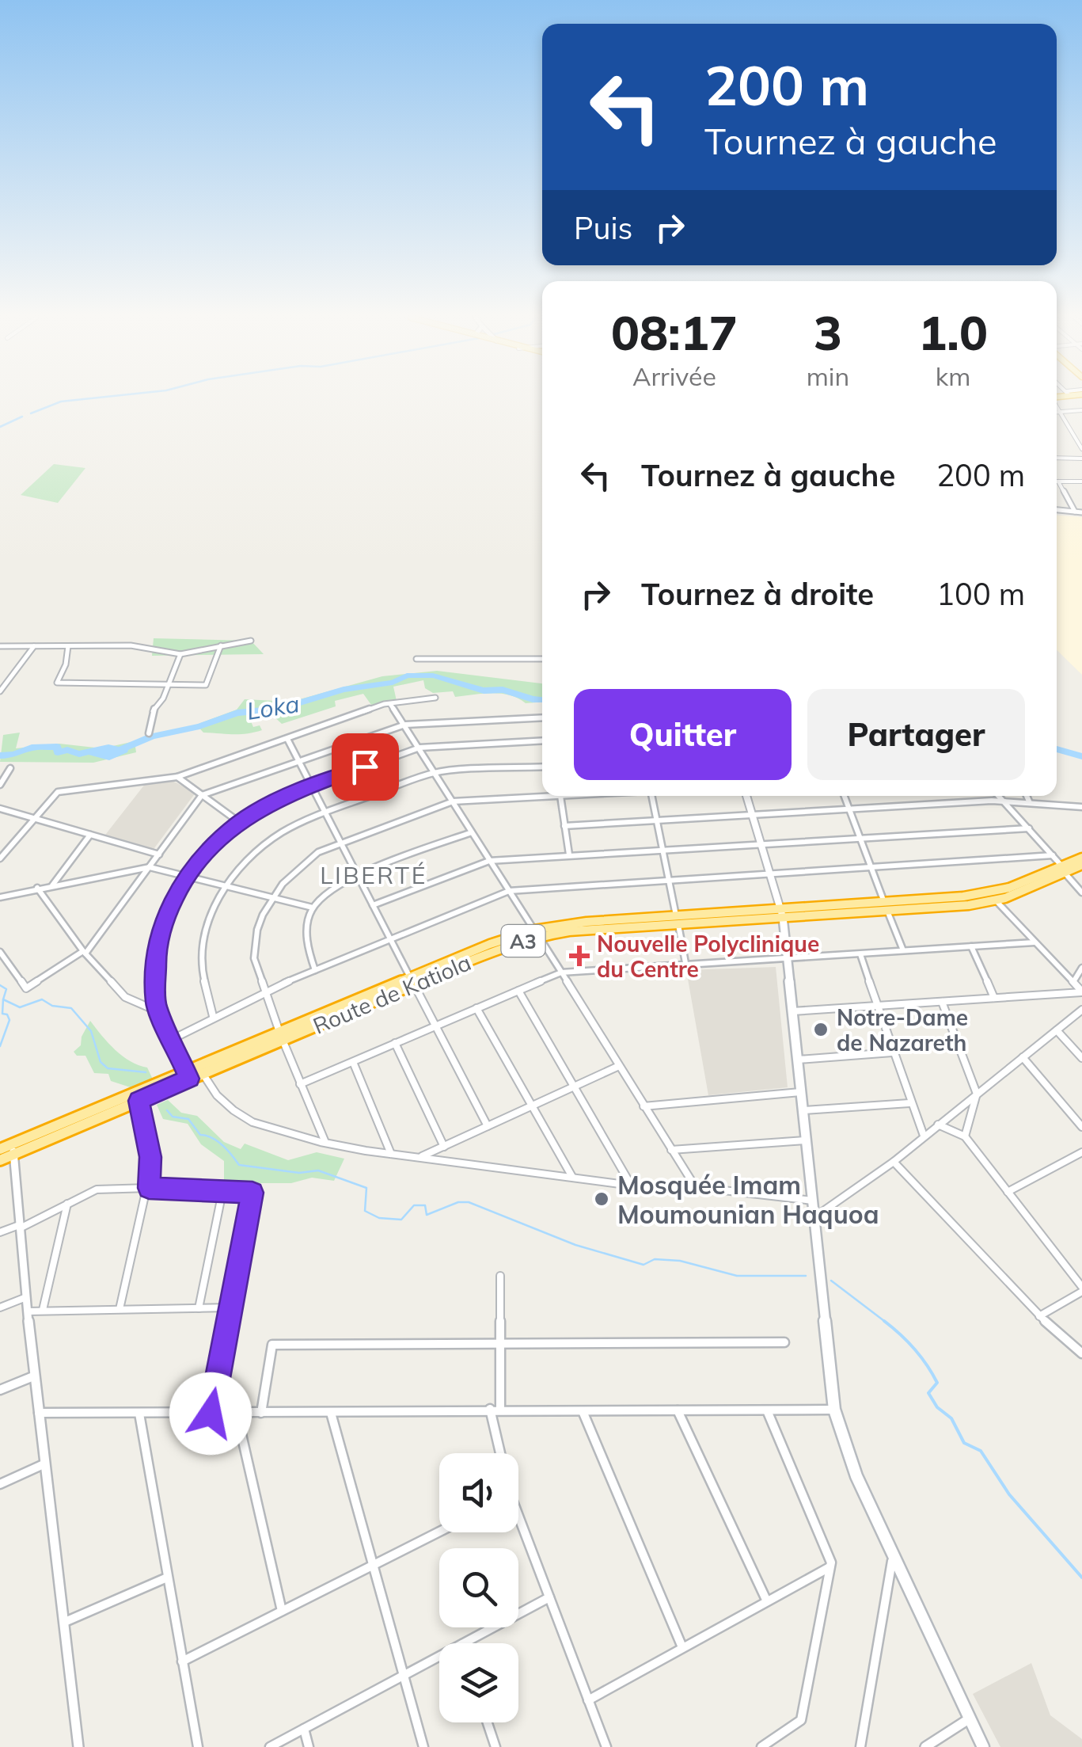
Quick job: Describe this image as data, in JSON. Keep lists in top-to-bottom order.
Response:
{
  "streets": {
    "highway": ["A3", "Route de Katiola"]
  },
  "districts": ["LIBERTÉ"],
  "water": ["Loka"],
  "places": {
    "health": ["Nouvelle Polyclinique du Centre"],
    "other": ["Notre-Dame de Nazareth", "Mosquée Imam Moumounian Haquoa"]
  },
  "page": {
    "turn": ["200 m", "Tournez à gauche"],
    "then": "Puis",
    "eta": [
      "08:17",
      "Arrivée",
      "3",
      "min",
      "1.0",
      "km"
    ],
    "list": [
      {
        "name": "Tournez à gauche",
        "value": "200 m"
      },
      {
        "name": "Tournez à droite",
        "value": "100 m"
      }
    ],
    "buttons": ["Quitter", "Partager"]
  }
}
